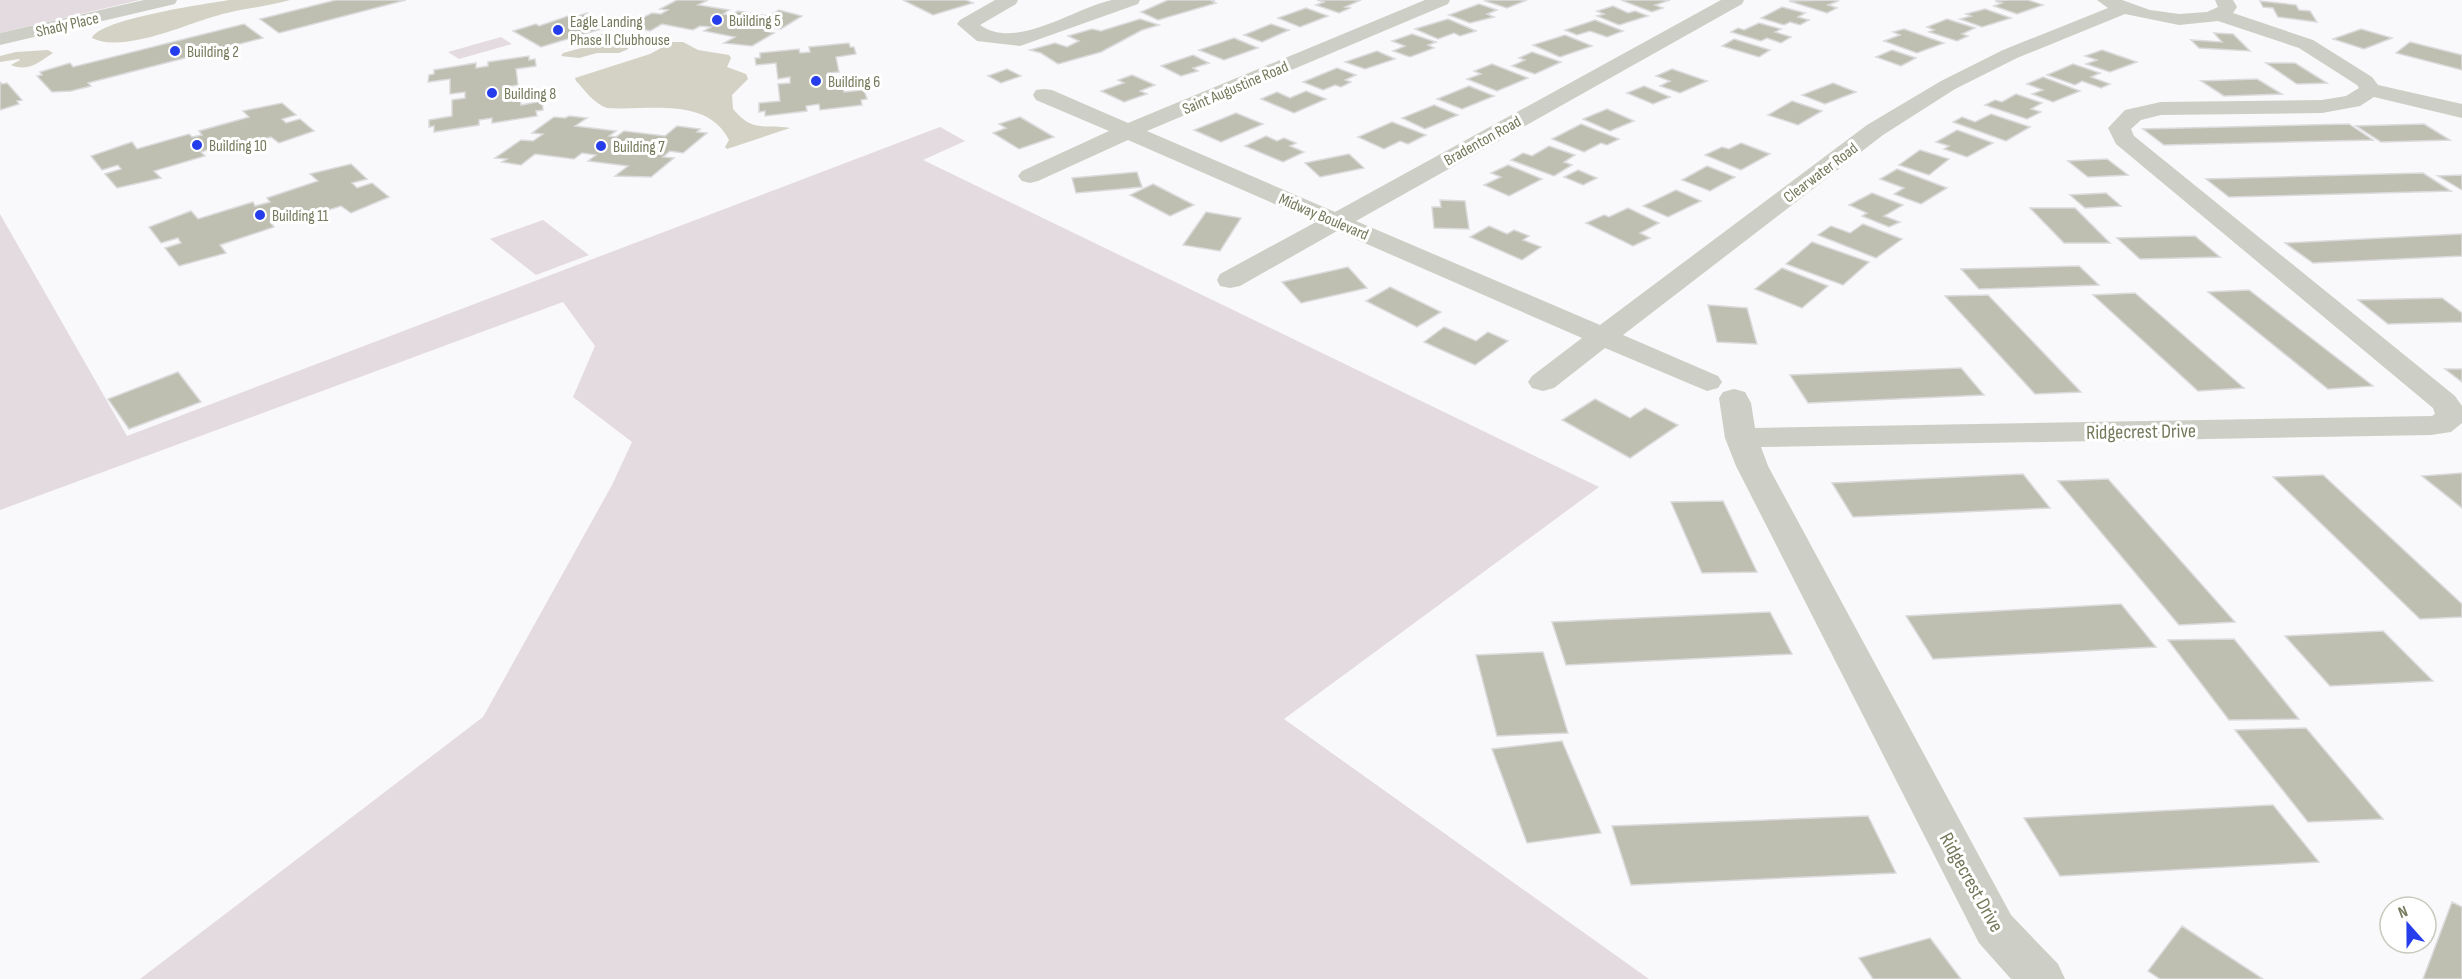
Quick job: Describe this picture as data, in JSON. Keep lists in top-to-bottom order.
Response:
{
  "streets": {
    "street": [
      "Shady Place",
      "Saint Augustine Road",
      "Bradenton Road",
      "Clearwater Road",
      "Midway Boulevard",
      "Ridgecrest Drive"
    ]
  },
  "crossings": [
    ["Saint Augustine Road", "Midway Boulevard"],
    ["Bradenton Road", "Midway Boulevard"],
    ["Clearwater Road", "Midway Boulevard"]
  ],
  "places": [
    "Building 5",
    "Eagle Landing Phase II Clubhouse",
    "Building 2",
    "Building 6",
    "Building 8",
    "Building 10",
    "Building 7",
    "Building 11"
  ],
  "north": "top"
}
